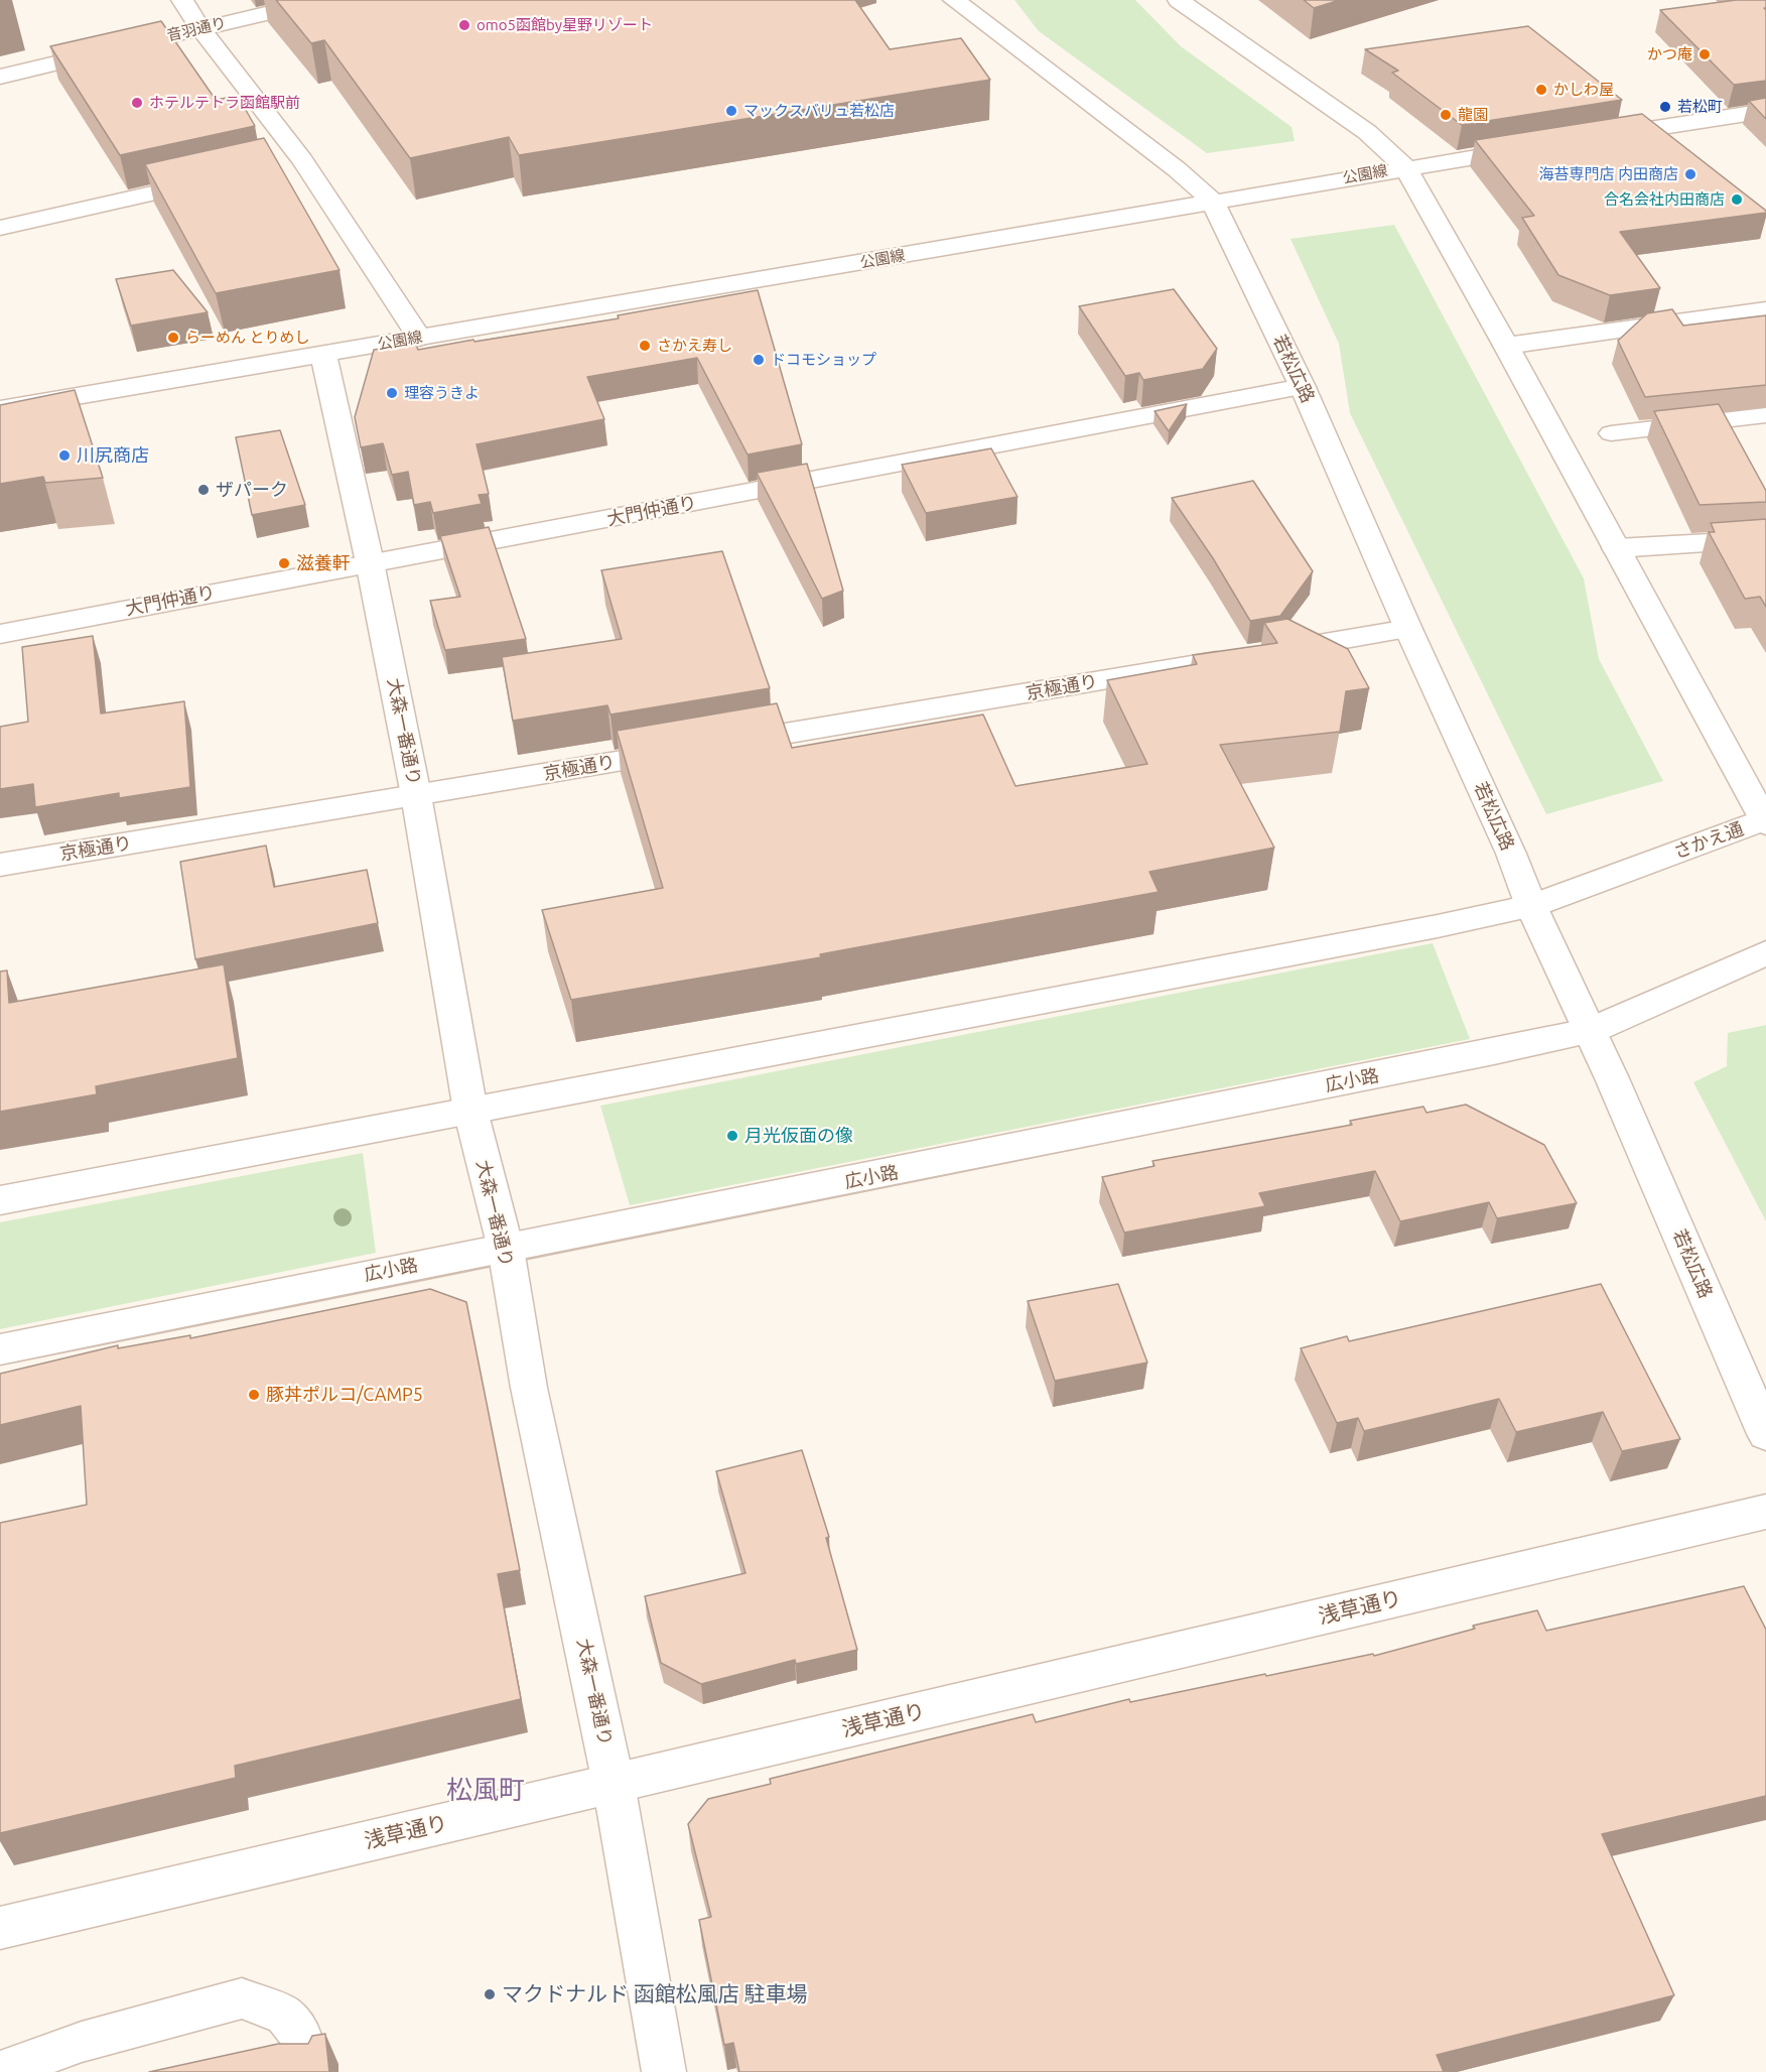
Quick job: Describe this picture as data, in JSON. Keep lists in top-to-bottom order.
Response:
{
  "streets": {
    "street": [
      "音羽通り",
      "公園線",
      "若松広路",
      "大門仲通り",
      "京極通り",
      "大森一番通り",
      "さかえ通",
      "広小路",
      "浅草通り"
    ]
  },
  "crossings": [
    ["公園線", "若松広路"],
    ["公園線", "大森一番通り"],
    ["若松広路", "大門仲通り"],
    ["若松広路", "京極通り"],
    ["若松広路", "さかえ通"],
    ["若松広路", "広小路"],
    ["大門仲通り", "大森一番通り"],
    ["京極通り", "大森一番通り"],
    ["大森一番通り", "広小路"],
    ["大森一番通り", "浅草通り"]
  ],
  "districts": ["松風町"],
  "places": [
    "omo5函館by星野リゾート",
    "かつ庵",
    "かしわ屋",
    "ホテルテトラ函館駅前",
    "若松町",
    "マックスバリュ若松店",
    "龍園",
    "海苔専門店 内田商店",
    "合名会社内田商店",
    "らーめん とりめし",
    "さかえ寿し",
    "ドコモショップ",
    "理容うきよ",
    "川尻商店",
    "ザパーク",
    "滋養軒",
    "月光仮面の像",
    "豚丼ポルコ/CAMP5",
    "マクドナルド 函館松風店 駐車場"
  ]
}
